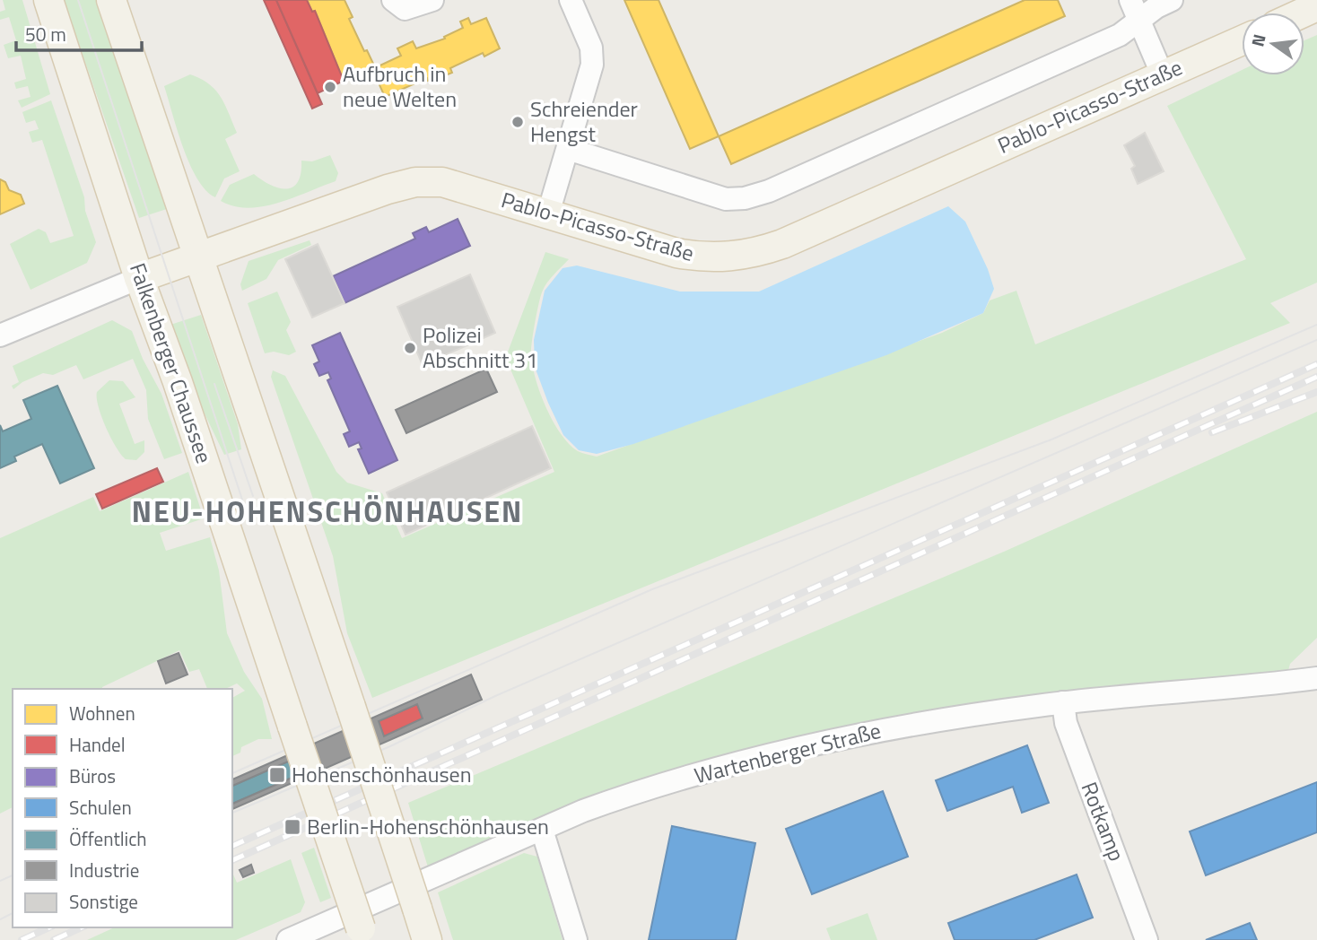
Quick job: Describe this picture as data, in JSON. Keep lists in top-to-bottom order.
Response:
{
  "streets": {
    "main road": ["Pablo-Picasso-Straße", "Falkenberger Chaussee"],
    "street": ["Wartenberger Straße", "Rotkamp"]
  },
  "crossings": [
    ["Pablo-Picasso-Straße", "Falkenberger Chaussee"],
    ["Wartenberger Straße", "Rotkamp"]
  ],
  "districts": ["NEU-HOHENSCHÖNHAUSEN"],
  "places": {
    "other": ["Aufbruch in neue Welten", "Schreiender Hengst", "Polizei Abschnitt 31"],
    "transit": ["Hohenschönhausen", "Berlin-Hohenschönhausen"]
  },
  "legend": [
    "Wohnen",
    "Handel",
    "Büros",
    "Schulen",
    "Öffentlich",
    "Industrie",
    "Sonstige"
  ],
  "scale_bar": "50 m",
  "north": "left"
}
